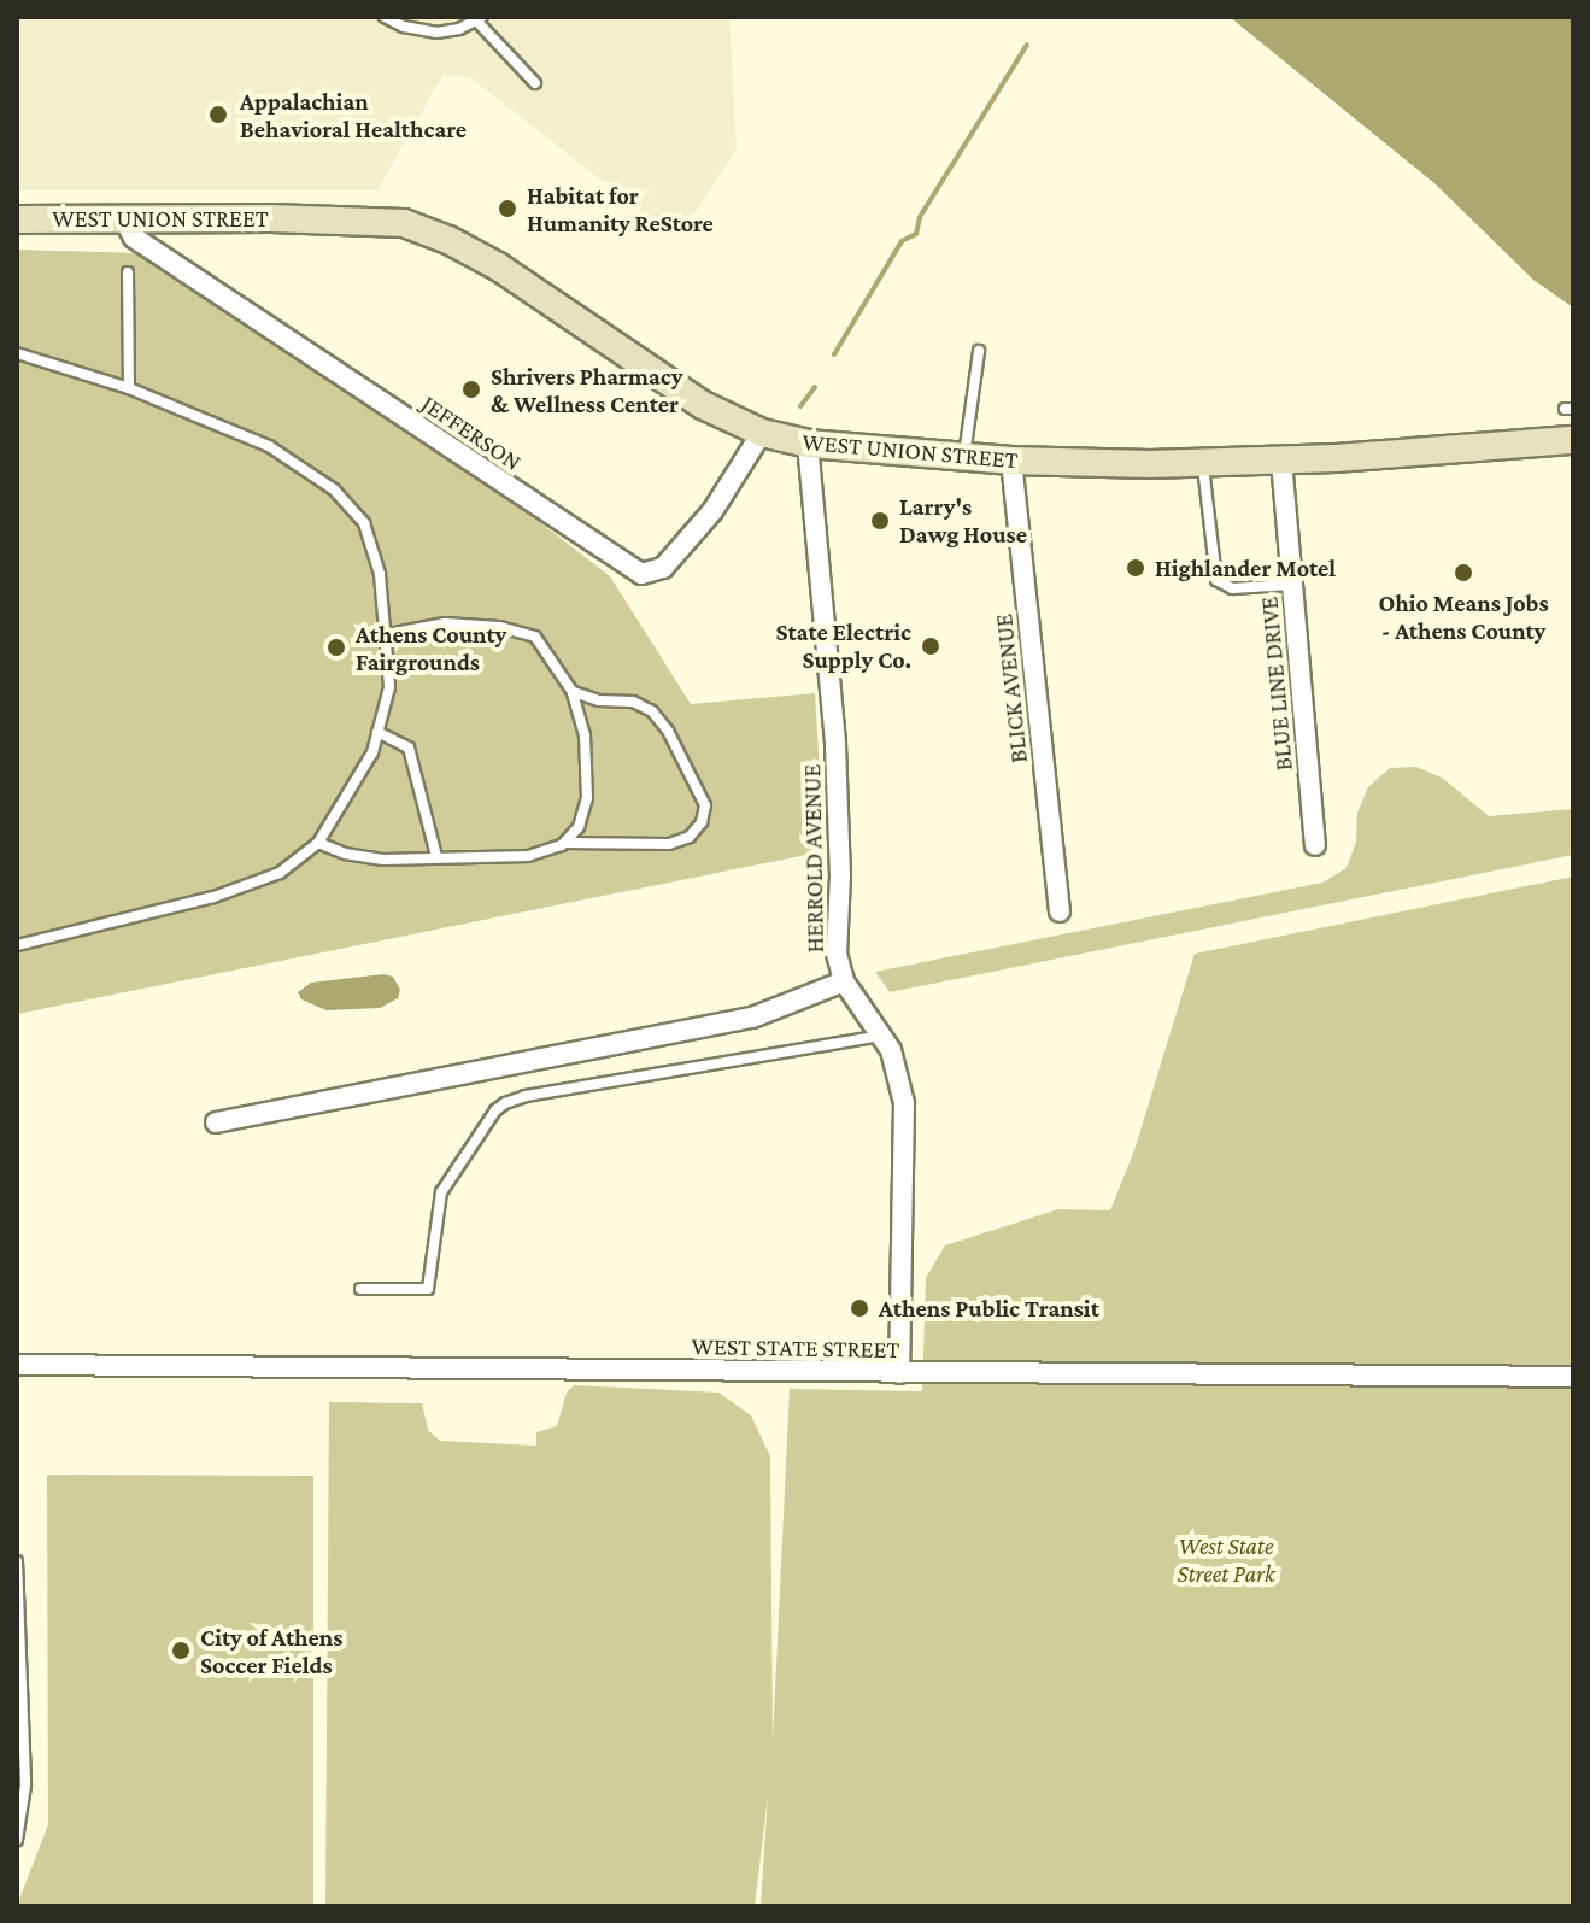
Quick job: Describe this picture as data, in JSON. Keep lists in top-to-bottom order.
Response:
{
  "streets": {
    "main road": ["WEST UNION STREET"],
    "street": [
      "JEFFERSON",
      "BLUE LINE DRIVE",
      "BLICK AVENUE",
      "HERROLD AVENUE",
      "WEST STATE STREET"
    ]
  },
  "crossings": [
    ["WEST UNION STREET", "JEFFERSON"],
    ["WEST UNION STREET", "BLUE LINE DRIVE"],
    ["WEST UNION STREET", "BLICK AVENUE"],
    ["WEST UNION STREET", "HERROLD AVENUE"],
    ["HERROLD AVENUE", "WEST STATE STREET"]
  ],
  "parks": ["West State Street Park"],
  "places": [
    "Appalachian Behavioral Healthcare",
    "Habitat for Humanity ReStore",
    "Shrivers Pharmacy & Wellness Center",
    "Larry's Dawg House",
    "Highlander Motel",
    "Ohio Means Jobs - Athens County",
    "State Electric Supply Co.",
    "Athens County Fairgrounds",
    "Athens Public Transit",
    "City of Athens Soccer Fields"
  ]
}
